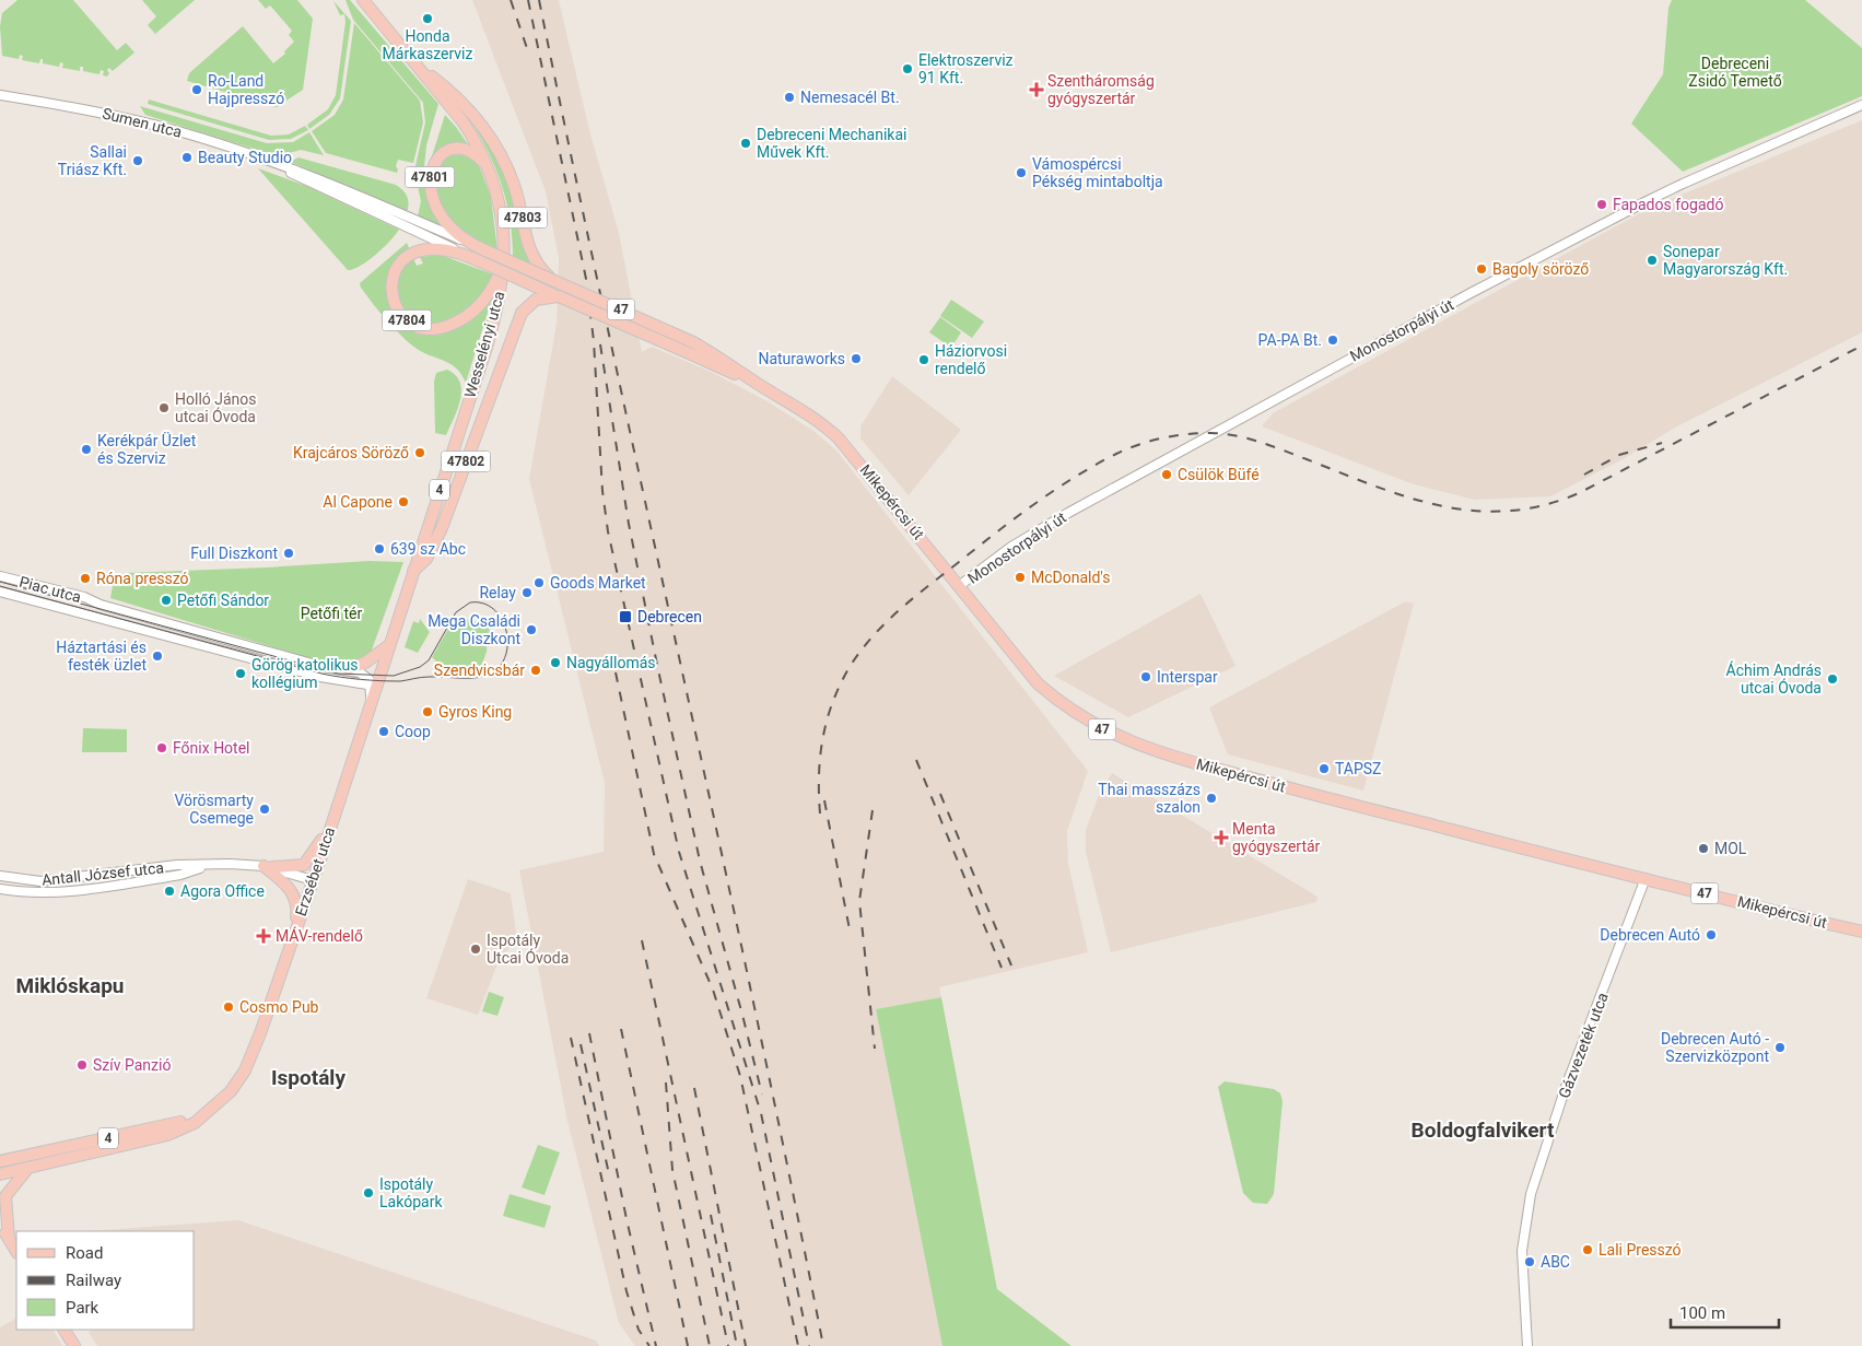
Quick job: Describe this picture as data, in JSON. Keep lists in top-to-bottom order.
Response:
{
  "streets": {
    "main road": [
      "47801",
      "47803",
      "47",
      "47804",
      "Wesselényi utca",
      "47802",
      "4",
      "Mikepércsi út",
      "Erzsébet utca"
    ],
    "street": [
      "Sumen utca",
      "Monostorpályi út",
      "Piac utca",
      "Antall József utca",
      "Gázvezeték utca"
    ]
  },
  "crossings": [
    ["Sumen utca", "47801"],
    ["Sumen utca", "47"],
    ["Sumen utca", "47804"],
    ["47801", "47"],
    ["47801", "47804"],
    ["47801", "Wesselényi utca"],
    ["47803", "47"],
    ["47803", "Wesselényi utca"],
    ["47", "47804"],
    ["47", "47802"],
    ["47", "Mikepércsi út"],
    ["47804", "Wesselényi utca"],
    ["Monostorpályi út", "Mikepércsi út"],
    ["Wesselényi utca", "47802"],
    ["Wesselényi utca", "Piac utca"],
    ["Wesselényi utca", "Erzsébet utca"],
    ["Mikepércsi út", "Gázvezeték utca"],
    ["Piac utca", "Erzsébet utca"],
    ["Erzsébet utca", "Antall József utca"]
  ],
  "districts": ["Miklóskapu", "Ispotály", "Boldogfalvikert"],
  "parks": ["Debreceni Zsidó Temető", "Petőfi tér"],
  "places": {
    "other": [
      "Honda Márkaszerviz",
      "Elektroszerviz 91 Kft.",
      "Ro-Land Hajpresszó",
      "Nemesacél Bt.",
      "Debreceni Mechanikai Művek Kft.",
      "Beauty Studio",
      "Sallai Triász Kft.",
      "Vámospércsi Pékség mintaboltja",
      "Fapados fogadó",
      "Sonepar Magyarország Kft.",
      "Bagoly söröző",
      "PA-PA Bt.",
      "Naturaworks",
      "Háziorvosi rendelő",
      "Holló János utcai Óvoda",
      "Kerékpár Üzlet és Szerviz",
      "Krajcáros Söröző",
      "Csülök Büfé",
      "Al Capone",
      "639 sz Abc",
      "Full Diszkont",
      "McDonald's",
      "Róna presszó",
      "Goods Market",
      "Relay",
      "Petőfi Sándor",
      "Mega Családi Diszkont",
      "Háztartási és festék üzlet",
      "Nagyállomás",
      "Szendvicsbár",
      "Görög katolikus kollégium",
      "Interspar",
      "Áchim András utcai Óvoda",
      "Gyros King",
      "Coop",
      "Főnix Hotel",
      "TAPSZ",
      "Thai masszázs szalon",
      "Vörösmarty Csemege",
      "MOL",
      "Agora Office",
      "Debrecen Autó",
      "Ispotály Utcai Óvoda",
      "Cosmo Pub",
      "Debrecen Autó - Szervizközpont",
      "Szív Panzió",
      "Ispotály Lakópark",
      "Lali Presszó",
      "ABC"
    ],
    "health": ["Szentháromság gyógyszertár", "Menta gyógyszertár", "MÁV-rendelő"],
    "transit": ["Debrecen"]
  },
  "legend": ["Road", "Railway", "Park"],
  "scale_bar": "100 m"
}
